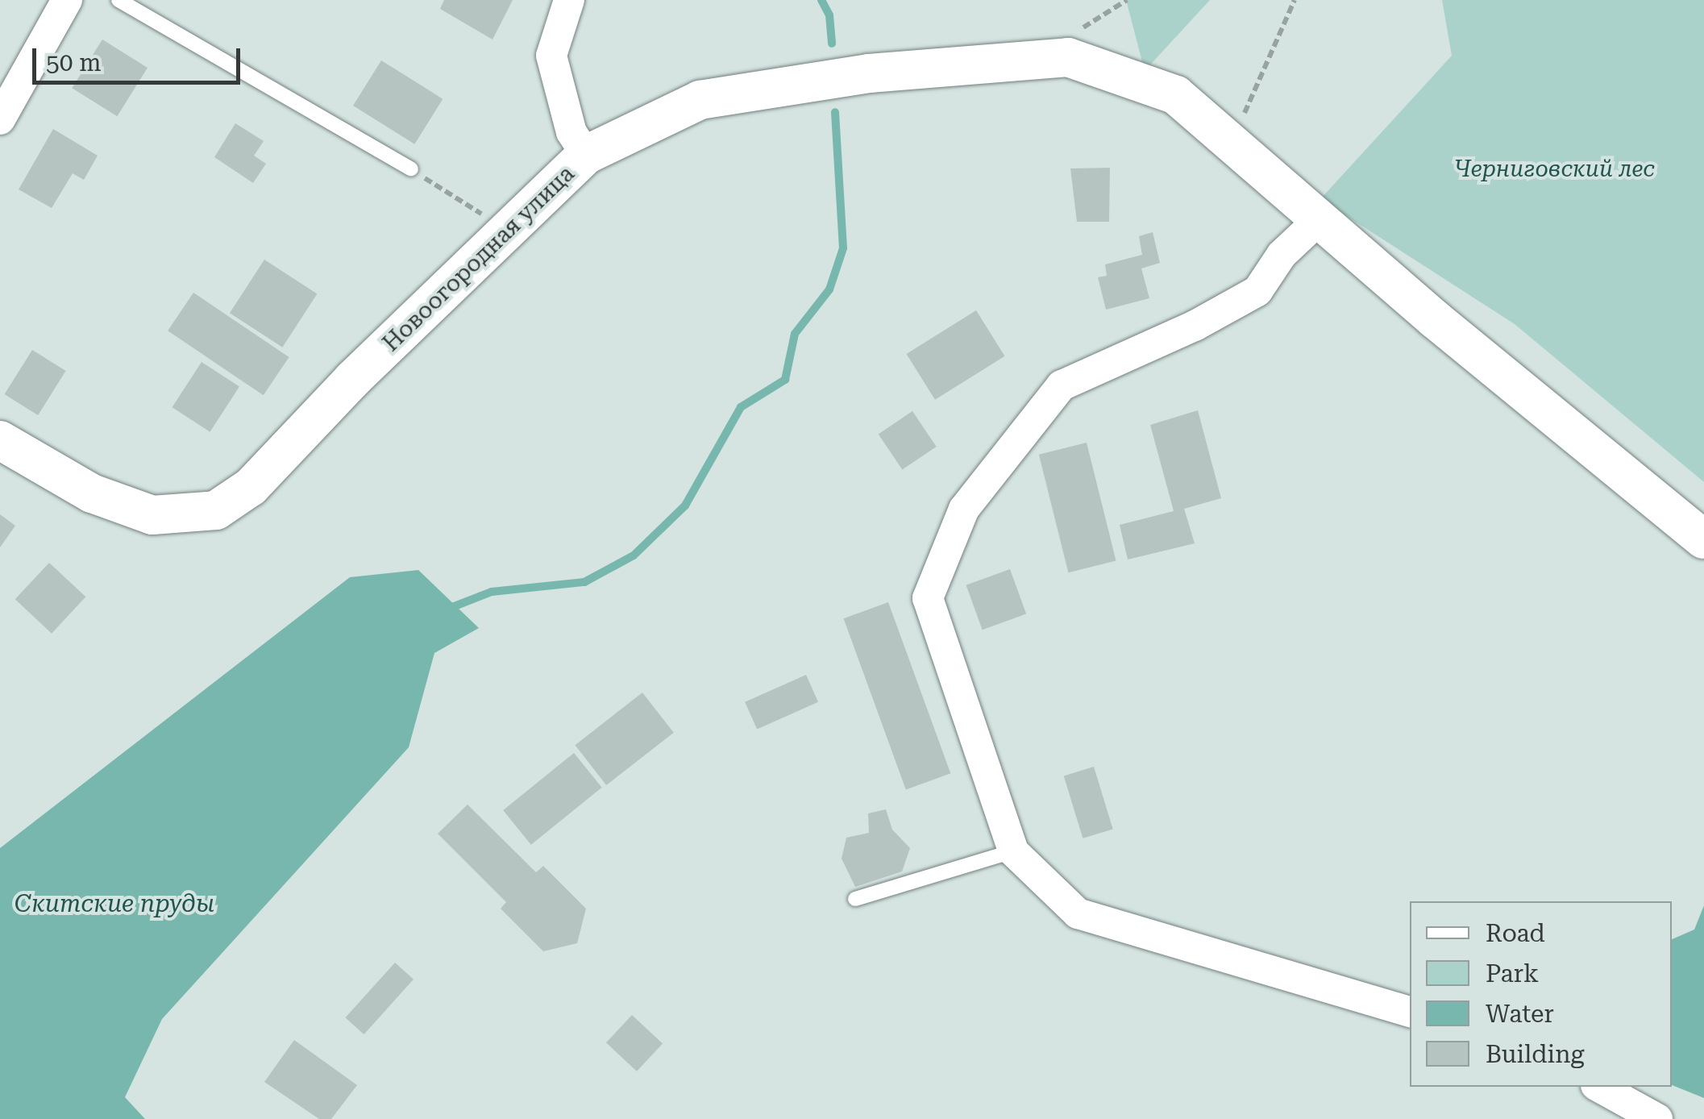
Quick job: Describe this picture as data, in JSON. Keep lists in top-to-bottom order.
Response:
{
  "streets": {
    "street": ["Новоогородная улица"]
  },
  "water": ["Скитские пруды"],
  "parks": ["Черниговский лес"],
  "legend": [
    "Road",
    "Park",
    "Water",
    "Building"
  ],
  "scale_bar": "50 m"
}
